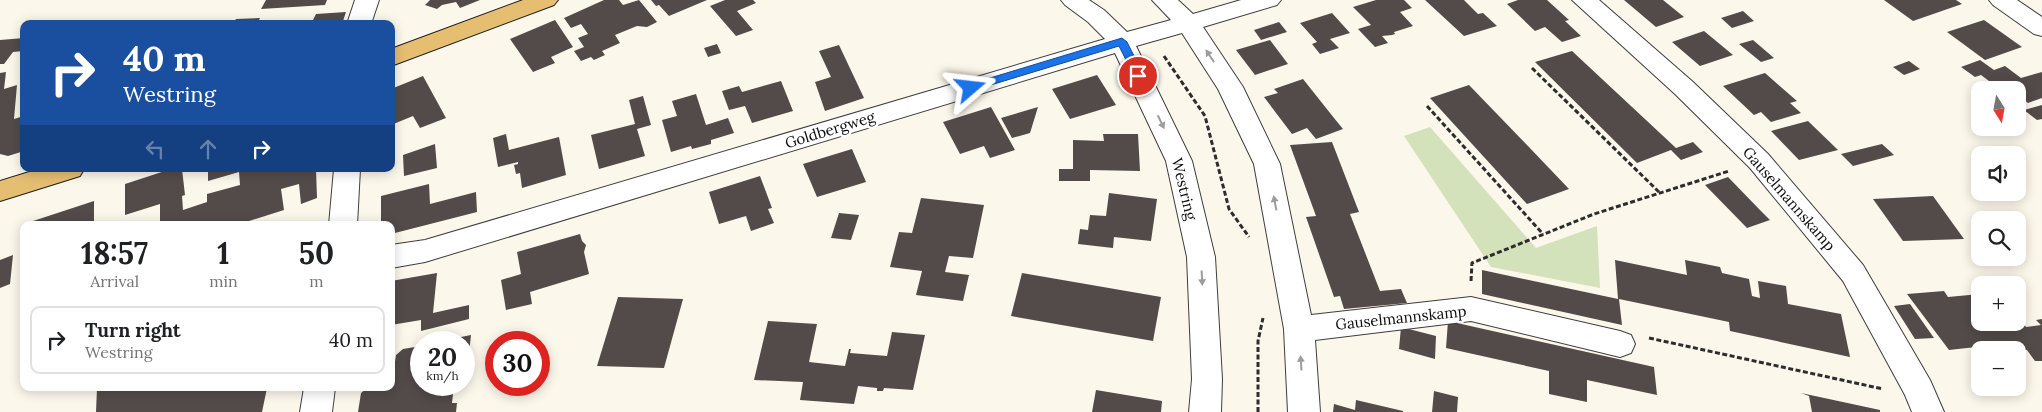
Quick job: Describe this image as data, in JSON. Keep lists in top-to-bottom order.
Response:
{
  "streets": {
    "street": ["Goldbergweg", "Westring", "Gauselmannskamp"]
  },
  "crossings": [
    ["Goldbergweg", "Westring"]
  ],
  "north": "bottom",
  "page": {
    "turn": ["40 m", "Westring"],
    "map_buttons": ["+", "−"],
    "eta": [
      "18:57",
      "Arrival",
      "1",
      "min",
      "50",
      "m"
    ],
    "list": [
      {
        "name": "Turn right",
        "note": "Westring",
        "value": "40 m"
      }
    ],
    "speed": "20 km/h",
    "limit": "30"
  }
}
